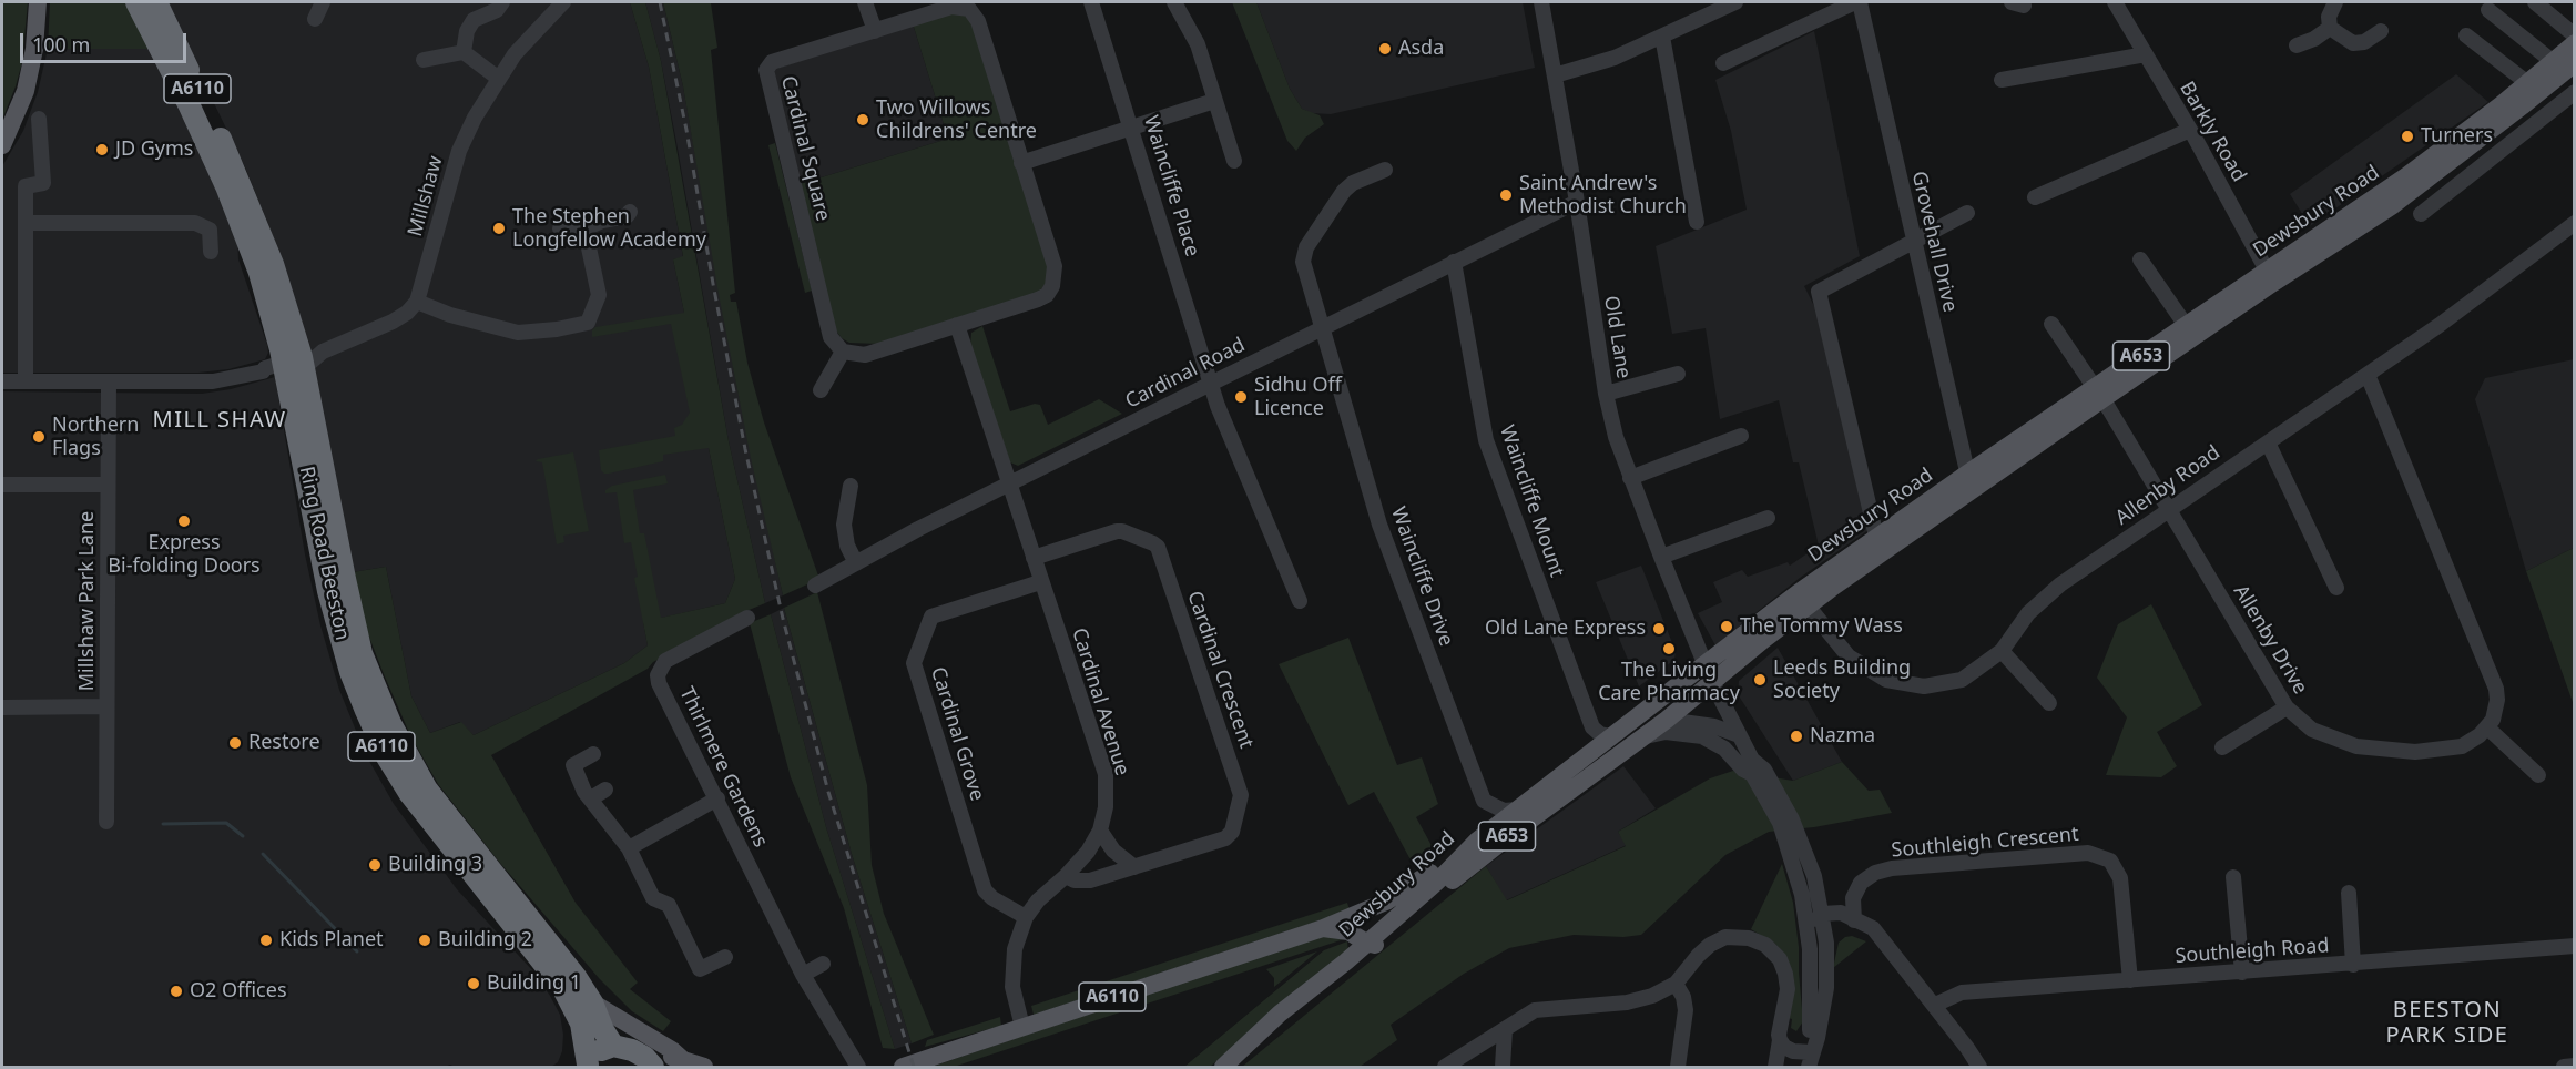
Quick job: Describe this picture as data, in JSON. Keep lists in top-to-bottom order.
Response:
{
  "streets": {
    "highway": ["A6110", "Ring Road Beeston"],
    "main road": ["Dewsbury Road", "A653"],
    "street": [
      "Barkly Road",
      "Cardinal Square",
      "Waincliffe Place",
      "Millshaw",
      "Grovehall Drive",
      "Old Lane",
      "Cardinal Road",
      "Allenby Road",
      "Waincliffe Mount",
      "Waincliffe Drive",
      "Millshaw Park Lane",
      "Allenby Drive",
      "Cardinal Crescent",
      "Cardinal Avenue",
      "Cardinal Grove",
      "Thirlmere Gardens",
      "Southleigh Crescent",
      "Southleigh Road"
    ]
  },
  "crossings": [
    ["A6110", "Dewsbury Road"],
    ["A6110", "Cardinal Avenue"],
    ["Barkly Road", "Dewsbury Road"],
    ["Cardinal Square", "Cardinal Avenue"],
    ["Waincliffe Place", "Cardinal Road"],
    ["Dewsbury Road", "Grovehall Drive"],
    ["Dewsbury Road", "Old Lane"],
    ["Dewsbury Road", "Allenby Road"],
    ["Dewsbury Road", "Waincliffe Mount"],
    ["Dewsbury Road", "Waincliffe Drive"],
    ["Dewsbury Road", "Allenby Drive"],
    ["Old Lane", "Cardinal Road"],
    ["Cardinal Road", "Waincliffe Mount"],
    ["Cardinal Road", "Waincliffe Drive"],
    ["Cardinal Road", "Cardinal Avenue"],
    ["Allenby Road", "Allenby Drive"],
    ["Cardinal Crescent", "Cardinal Avenue"],
    ["Cardinal Avenue", "Cardinal Grove"],
    ["Southleigh Crescent", "Southleigh Road"]
  ],
  "districts": ["MILL SHAW", "BEESTON PARK SIDE"],
  "places": [
    "Asda",
    "Two Willows Childrens' Centre",
    "Turners",
    "JD Gyms",
    "Saint Andrew's Methodist Church",
    "The Stephen Longfellow Academy",
    "Sidhu Off Licence",
    "Northern Flags",
    "Express Bi-folding Doors",
    "The Tommy Wass",
    "Old Lane Express",
    "The Living Care Pharmacy",
    "Leeds Building Society",
    "Nazma",
    "Restore",
    "Building 3",
    "Kids Planet",
    "Building 2",
    "Building 1",
    "O2 Offices"
  ],
  "scale_bar": "100 m"
}
